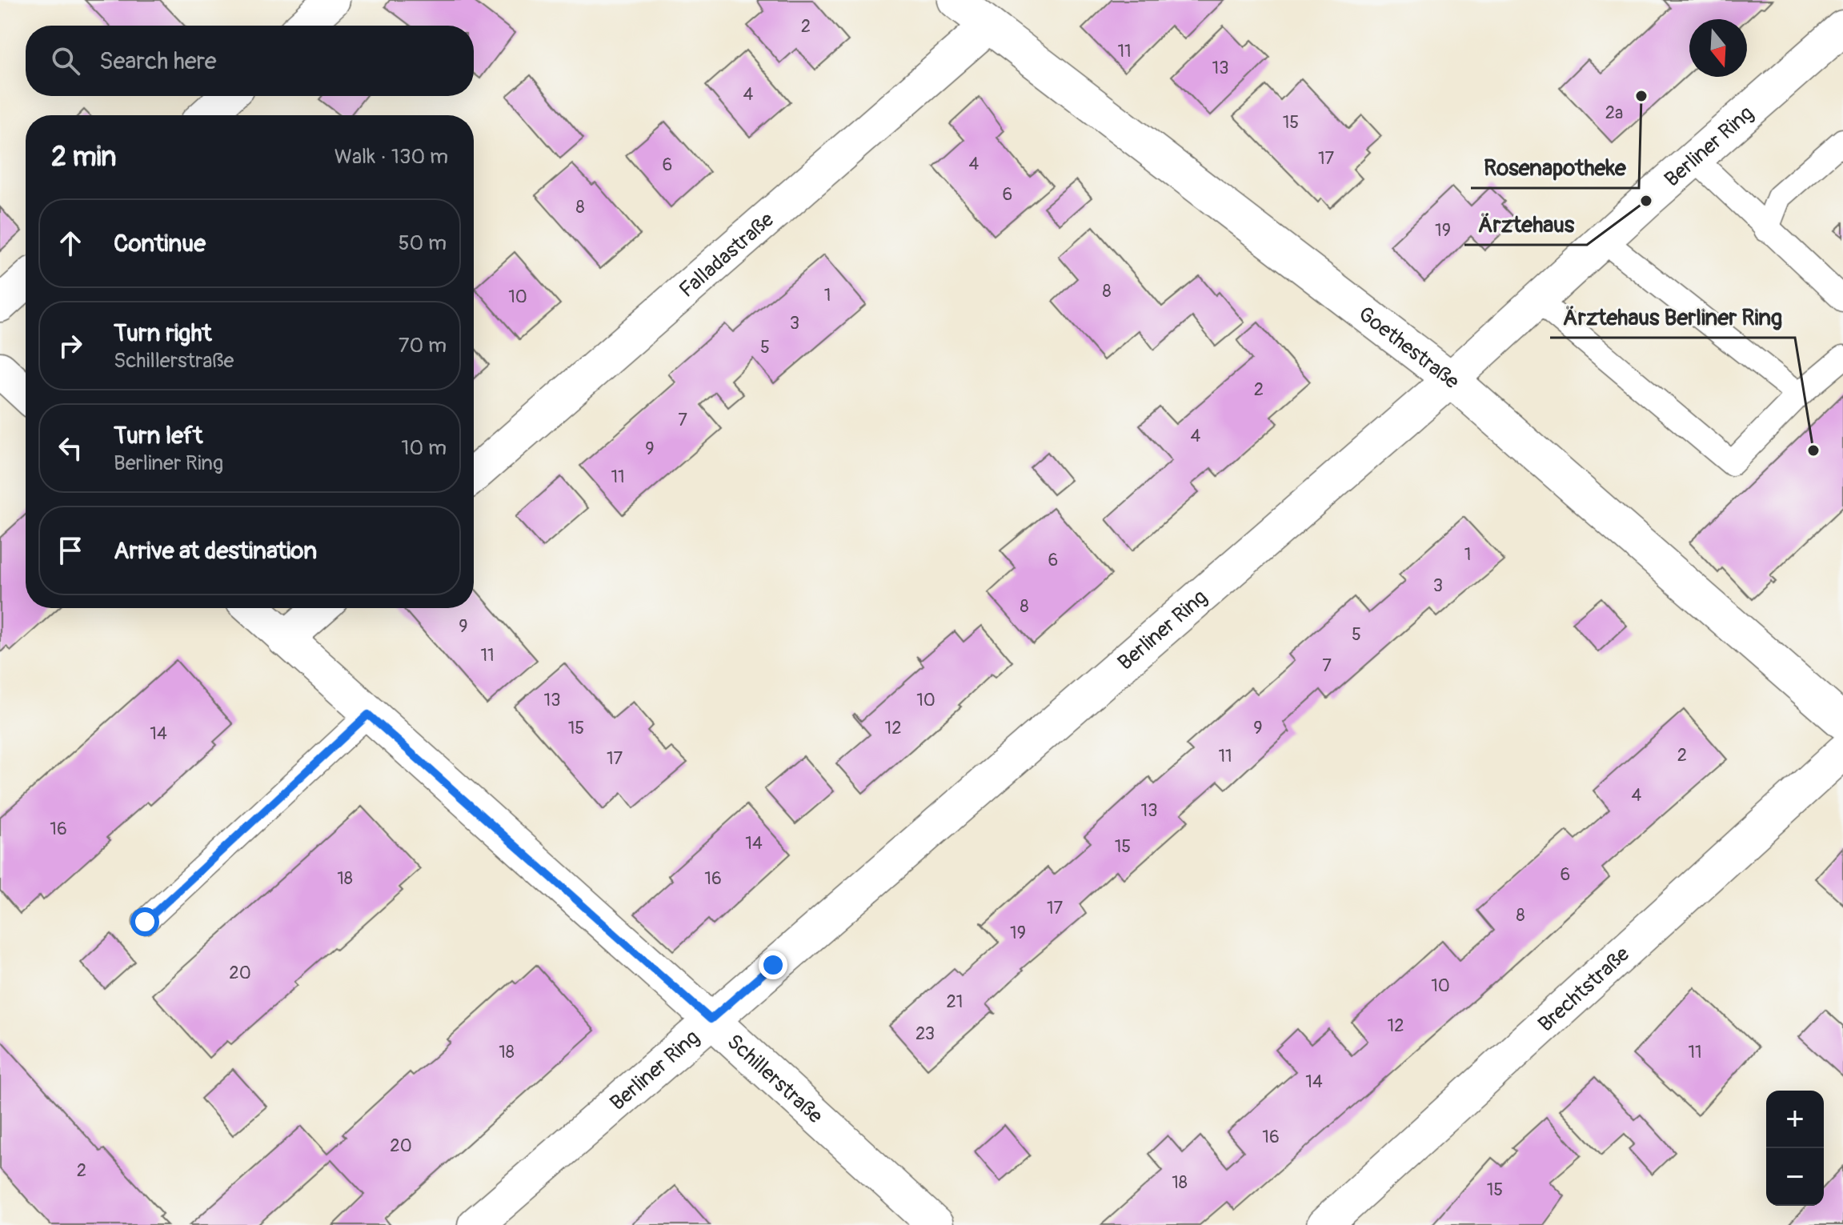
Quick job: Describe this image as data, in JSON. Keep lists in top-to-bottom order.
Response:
{
  "streets": {
    "street": [
      "Berliner Ring",
      "Falladastraße",
      "Goethestraße",
      "Brechtstraße",
      "Schillerstraße"
    ]
  },
  "crossings": [
    ["Berliner Ring", "Goethestraße"],
    ["Berliner Ring", "Schillerstraße"],
    ["Falladastraße", "Goethestraße"]
  ],
  "places": ["Rosenapotheke", "Ärztehaus", "Ärztehaus Berliner Ring"],
  "house_numbers": [
    "2",
    "11",
    "13",
    "4",
    "2a",
    "15",
    "17",
    "4",
    "6",
    "6",
    "8",
    "19",
    "8",
    "1",
    "10",
    "3",
    "5",
    "2",
    "7",
    "4",
    "9",
    "11",
    "1",
    "6",
    "3",
    "8",
    "9",
    "5",
    "11",
    "7",
    "13",
    "10",
    "15",
    "12",
    "9",
    "14",
    "2",
    "11",
    "17",
    "4",
    "13",
    "16",
    "14",
    "15",
    "6",
    "18",
    "16",
    "17",
    "8",
    "19",
    "20",
    "10",
    "21",
    "12",
    "23",
    "18",
    "11",
    "14",
    "16",
    "20",
    "2",
    "18",
    "15"
  ],
  "north": "bottom",
  "page": {
    "search": "Search here",
    "heading": ["2 min", "Walk · 130 m"],
    "list": [
      ["Continue", "50 m"],
      ["Turn right", "Schillerstraße", "70 m"],
      ["Turn left", "Berliner Ring", "10 m"],
      "Arrive at destination"
    ],
    "map_buttons": ["+", "−"]
  }
}
